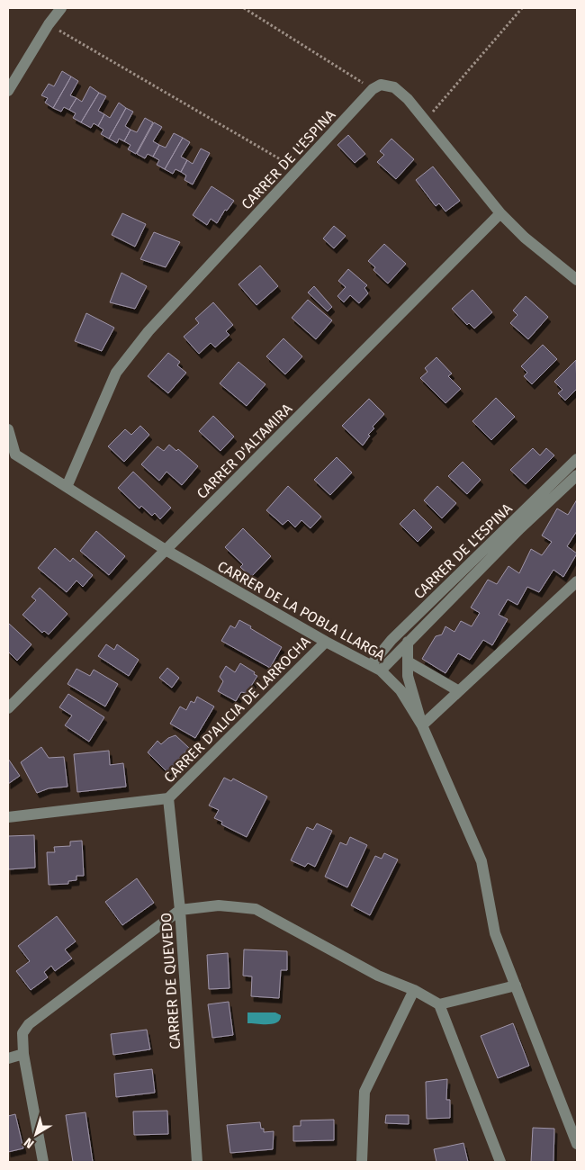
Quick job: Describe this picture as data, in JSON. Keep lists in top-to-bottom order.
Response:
{
  "streets": {
    "street": [
      "CARRER DE L'ESPINA",
      "CARRER D'ALTAMIRA",
      "CARRER DE LA POBLA LLARGA",
      "CARRER D'ALICIA DE LARROCHA",
      "CARRER DE QUEVEDO"
    ]
  },
  "crossings": [
    ["CARRER DE L'ESPINA", "CARRER DE LA POBLA LLARGA"],
    ["CARRER D'ALTAMIRA", "CARRER DE LA POBLA LLARGA"],
    ["CARRER DE LA POBLA LLARGA", "CARRER D'ALICIA DE LARROCHA"],
    ["CARRER D'ALICIA DE LARROCHA", "CARRER DE QUEVEDO"]
  ],
  "north": "bottom left"
}
